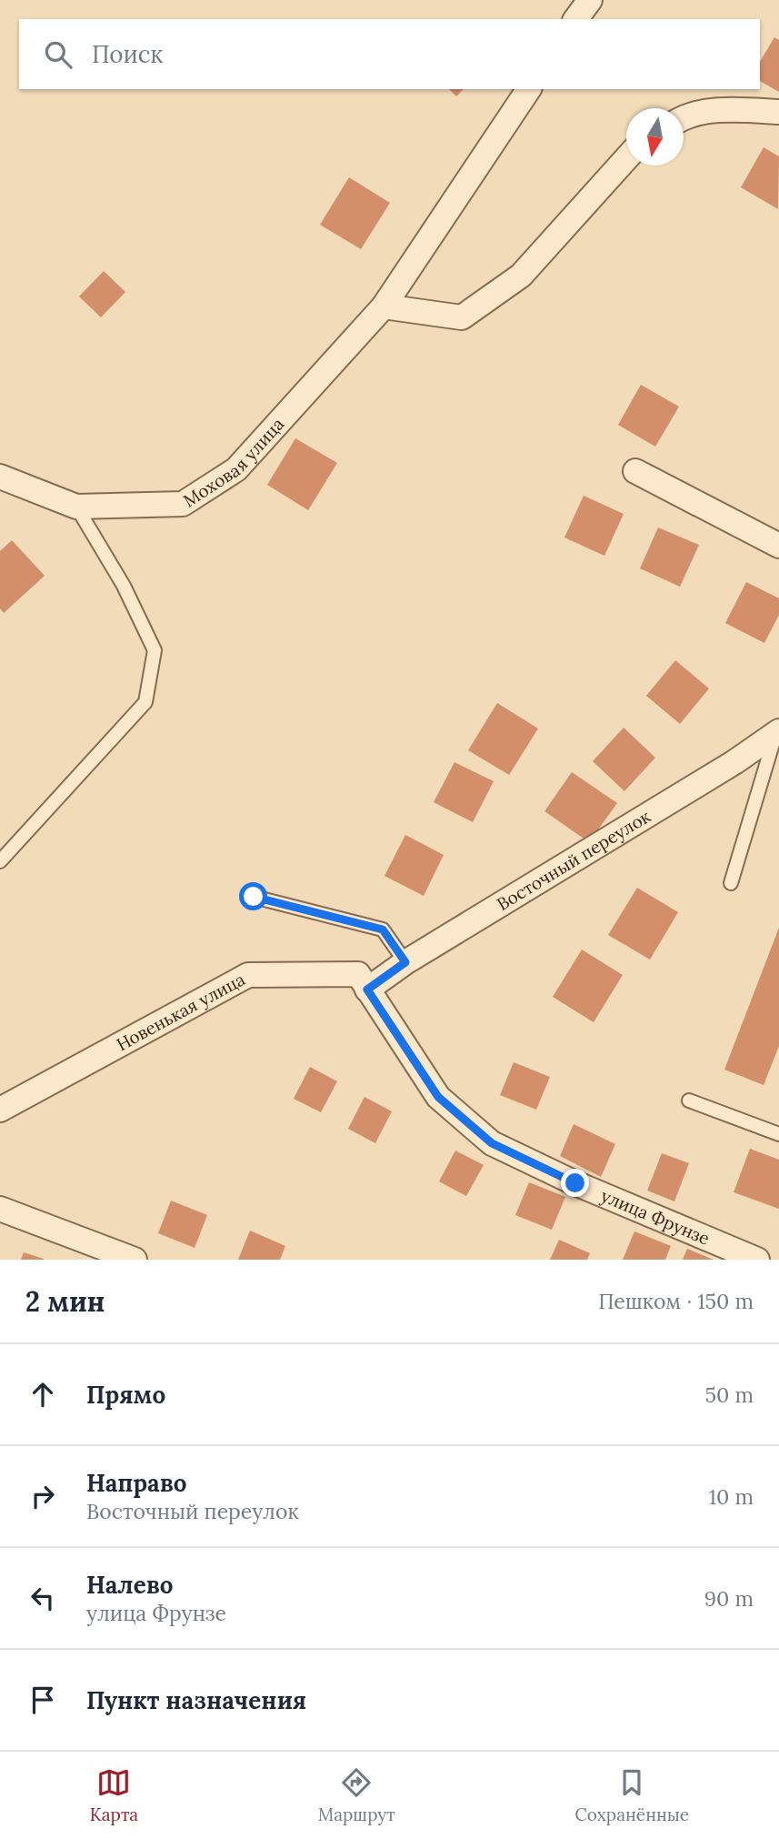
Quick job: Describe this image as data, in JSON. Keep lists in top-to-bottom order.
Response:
{
  "streets": {
    "street": [
      "Моховая улица",
      "Восточный переулок",
      "Новенькая улица",
      "улица Фрунзе"
    ]
  },
  "crossings": [
    ["Восточный переулок", "Новенькая улица"],
    ["Восточный переулок", "улица Фрунзе"],
    ["Новенькая улица", "улица Фрунзе"]
  ],
  "north": "bottom",
  "page": {
    "search": "Поиск",
    "heading": ["2 мин", "Пешком · 150 m"],
    "list": [
      ["Прямо", "50 m"],
      ["Направо", "Восточный переулок", "10 m"],
      ["Налево", "улица Фрунзе", "90 m"],
      "Пункт назначения"
    ],
    "nav": ["Карта", "Маршрут", "Сохранённые"]
  }
}
